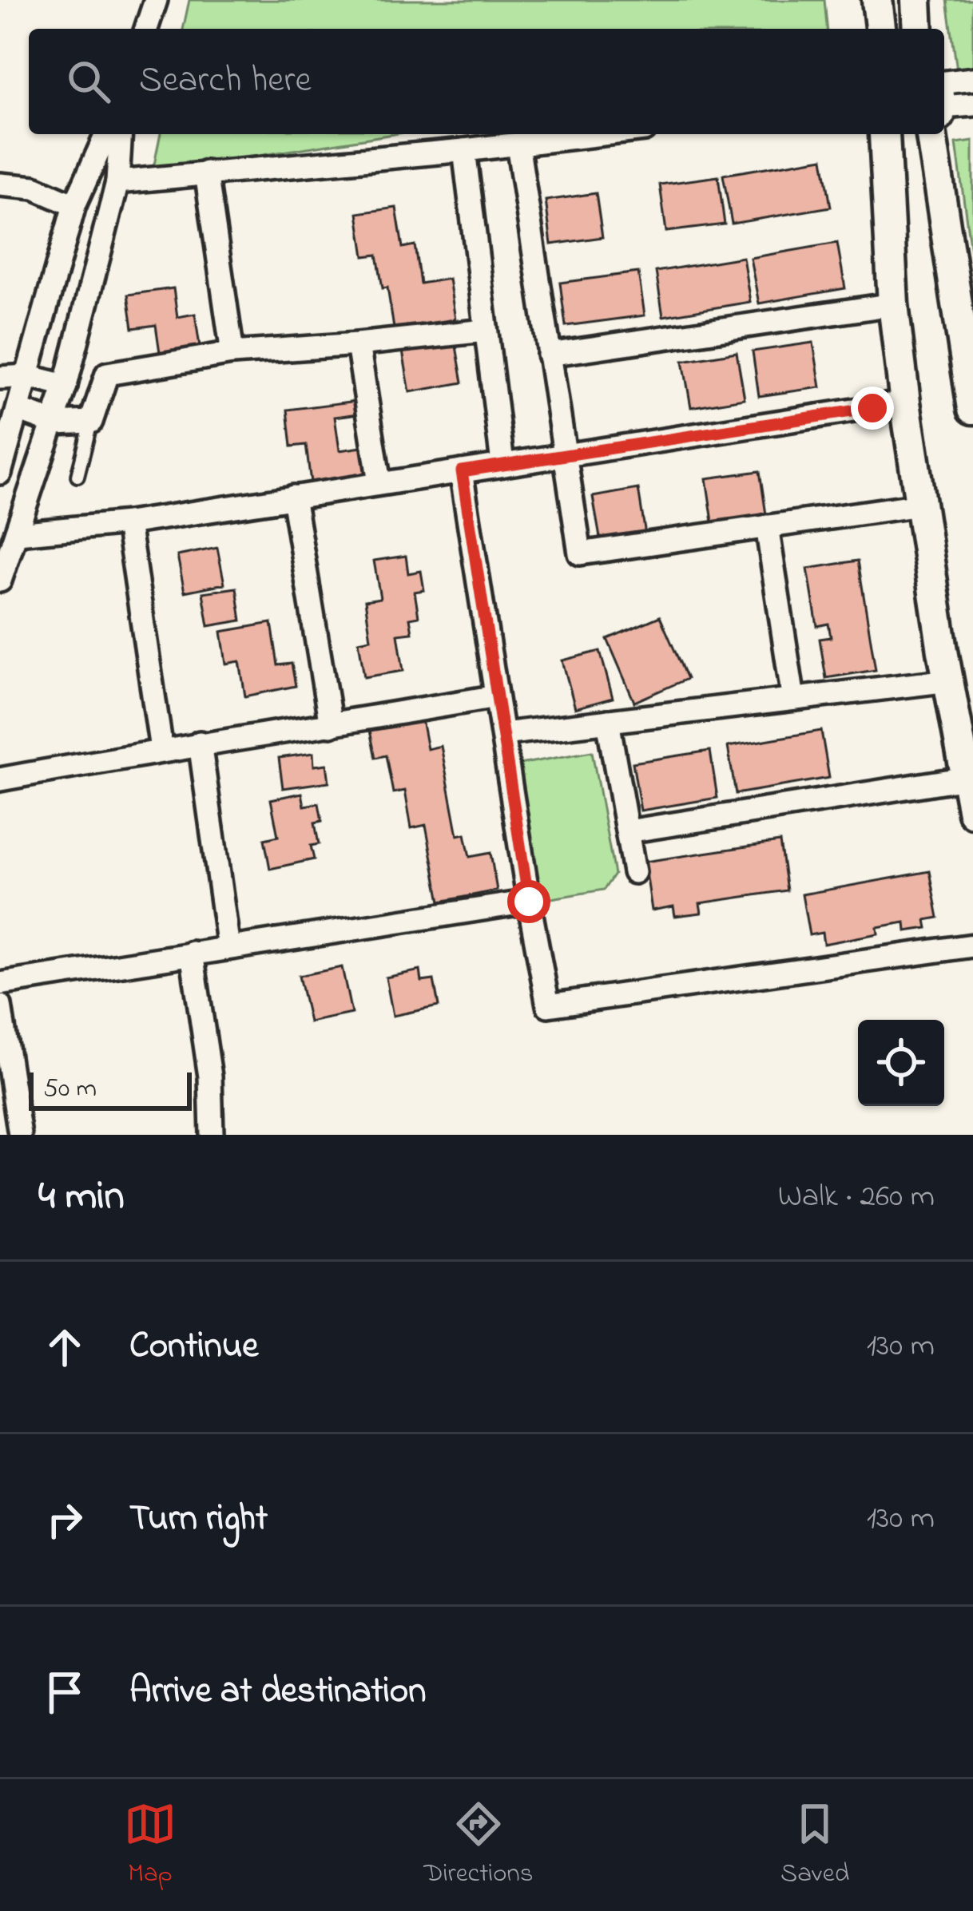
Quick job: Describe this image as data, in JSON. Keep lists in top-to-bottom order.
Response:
{
  "scale_bar": "50 m",
  "page": {
    "search": "Search here",
    "scale": "50 m",
    "heading": ["4 min", "Walk · 260 m"],
    "list": [
      ["Continue", "130 m"],
      ["Turn right", "130 m"],
      "Arrive at destination"
    ],
    "nav": ["Map", "Directions", "Saved"]
  }
}
